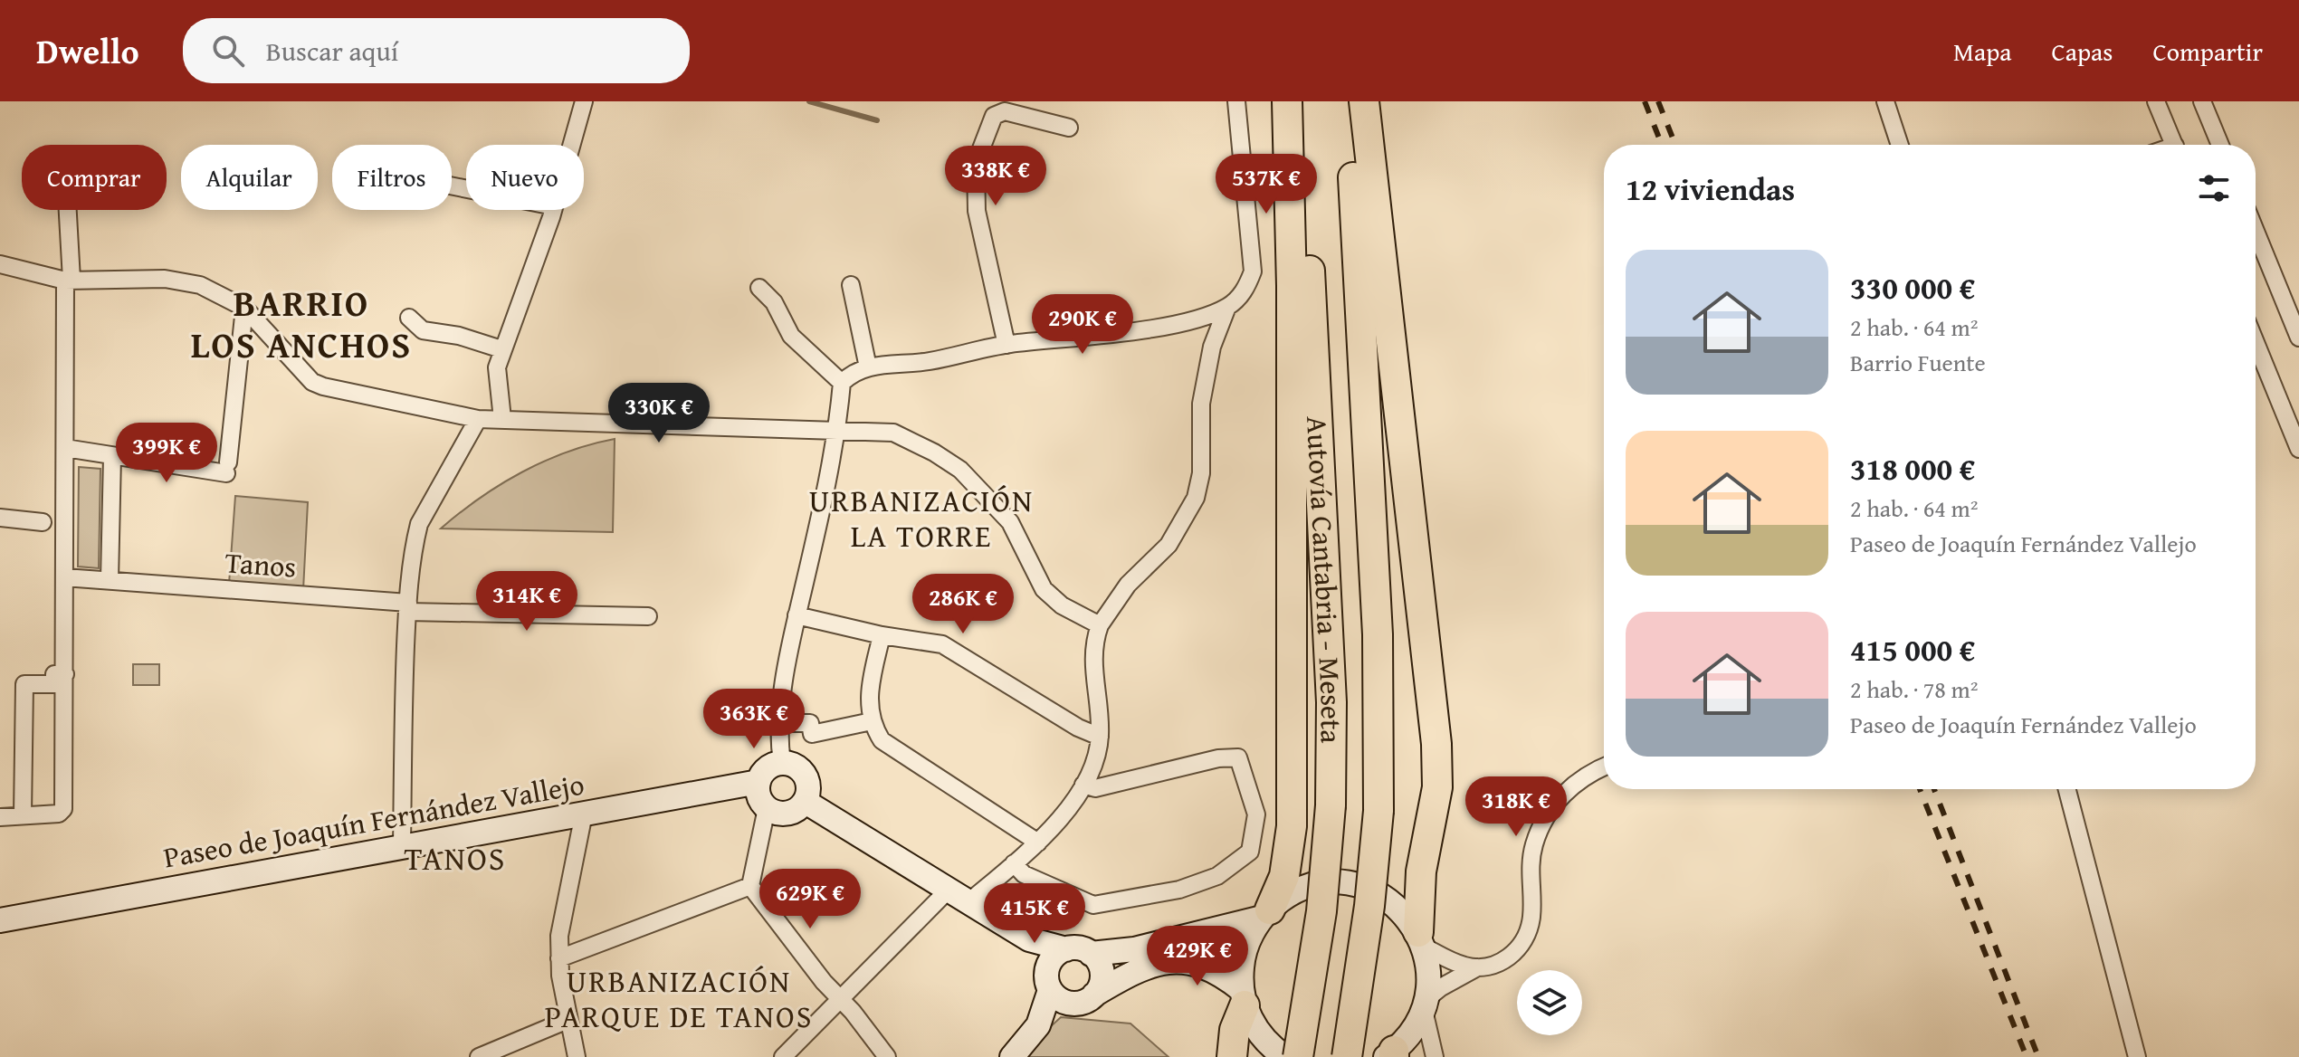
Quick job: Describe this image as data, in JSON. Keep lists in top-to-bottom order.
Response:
{
  "streets": {
    "highway": ["Autovía Cantabria - Meseta"],
    "street": ["Tanos", "Paseo de Joaquín Fernández Vallejo"]
  },
  "districts": [
    "BARRIO LOS ANCHOS",
    "URBANIZACIÓN LA TORRE",
    "TANOS",
    "URBANIZACIÓN PARQUE DE TANOS"
  ],
  "page": {
    "header": "Dwello",
    "search": "Buscar aquí",
    "nav": ["Mapa", "Capas", "Compartir"],
    "chip": [
      "Comprar",
      "Alquilar",
      "Filtros",
      "Nuevo"
    ],
    "heading": "12 viviendas",
    "price": [
      "338K €",
      "537K €",
      "290K €",
      "330K €",
      "399K €",
      "314K €",
      "286K €",
      "363K €",
      "318K €",
      "629K €",
      "415K €",
      "429K €"
    ],
    "list": [
      {
        "name": "330 000 €",
        "note": "2 hab. · 64 m² · Barrio Fuente"
      },
      {
        "name": "318 000 €",
        "note": "2 hab. · 64 m² · Paseo de Joaquín Fernández Vallejo"
      },
      {
        "name": "415 000 €",
        "note": "2 hab. · 78 m² · Paseo de Joaquín Fernández Vallejo"
      }
    ]
  }
}
